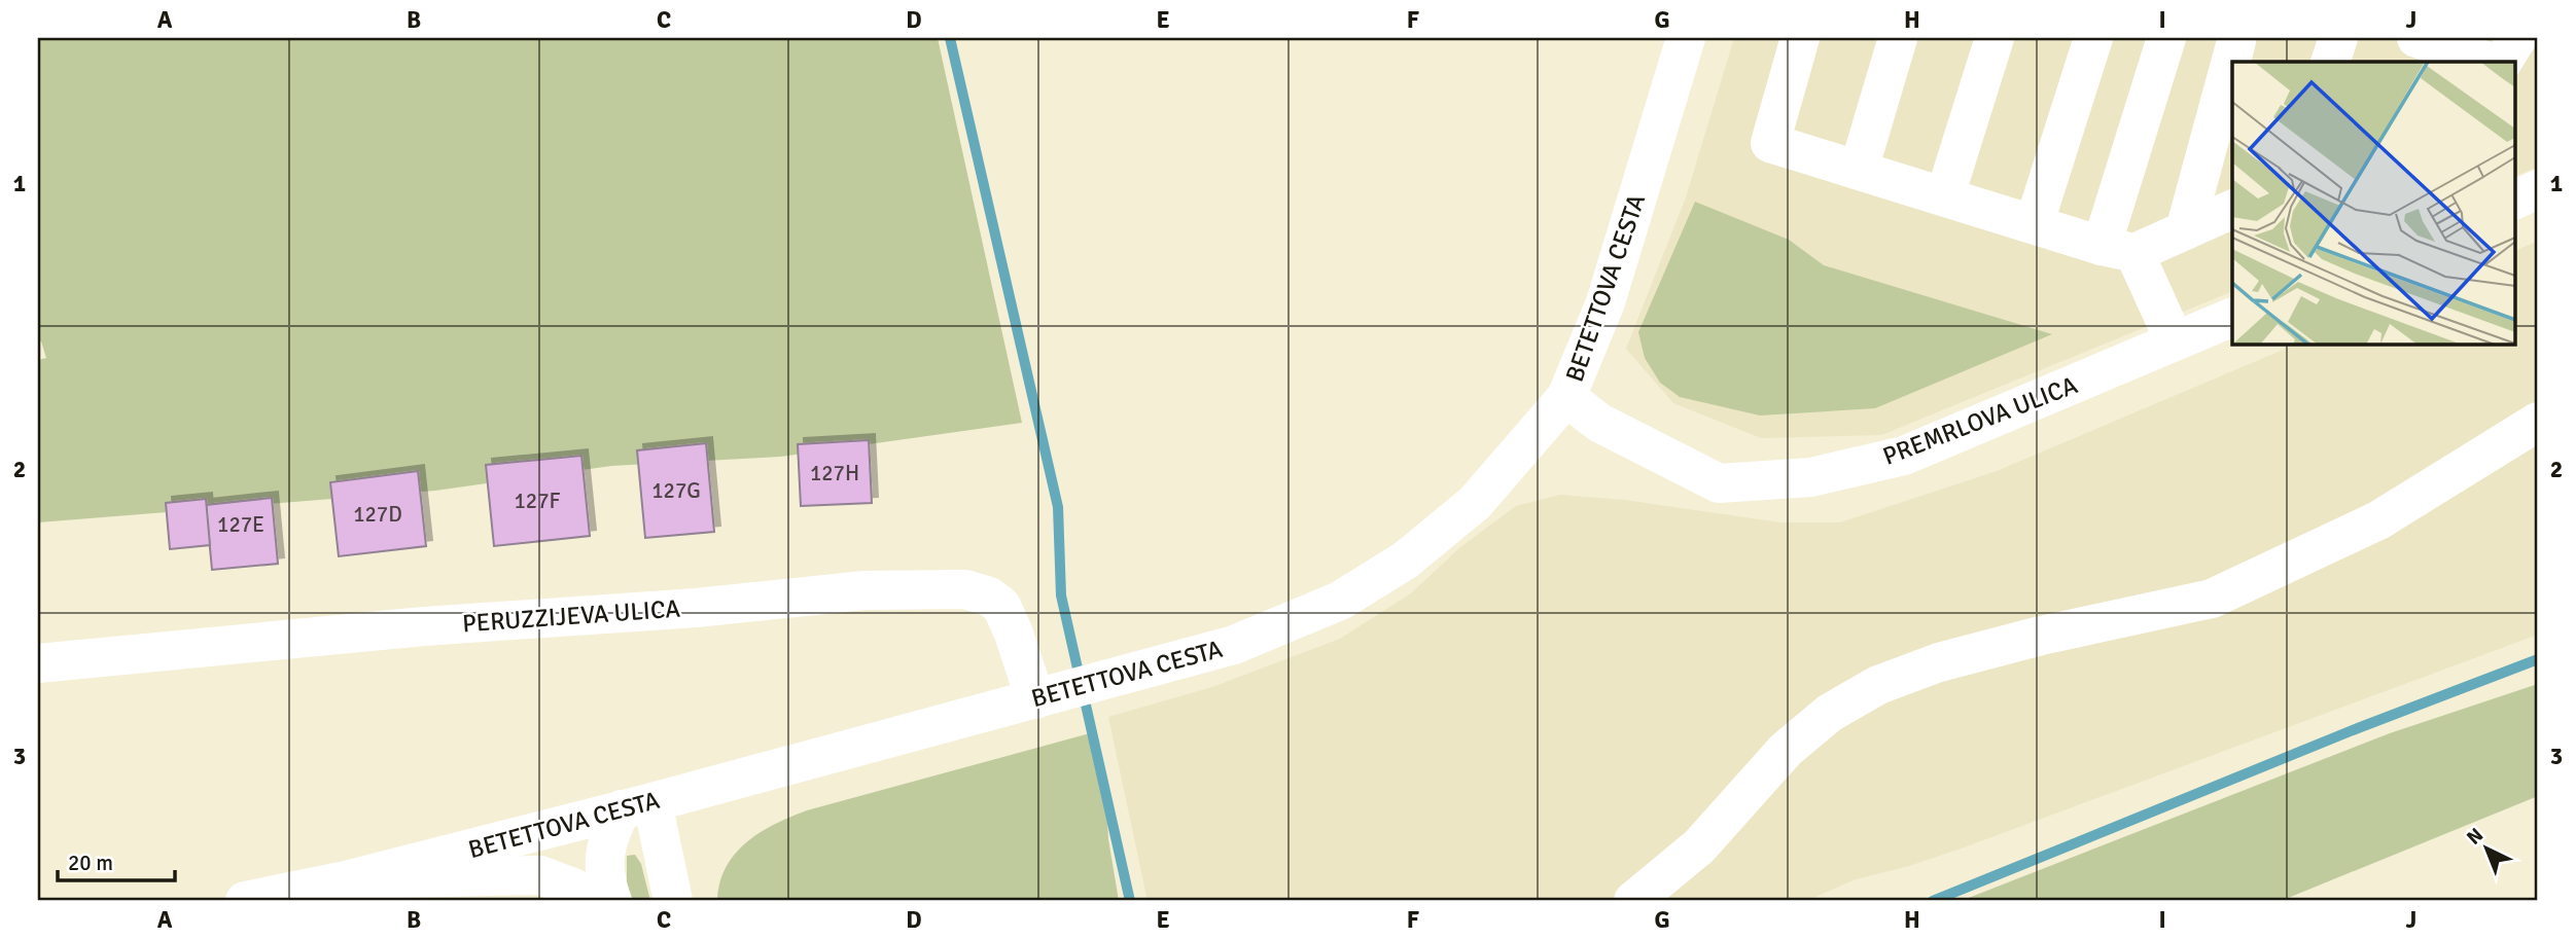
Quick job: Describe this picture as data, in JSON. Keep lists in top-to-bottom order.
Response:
{
  "streets": {
    "main road": ["BETETTOVA CESTA", "PREMRLOVA ULICA", "PERUZZIJEVA ULICA"]
  },
  "crossings": [
    ["BETETTOVA CESTA", "PREMRLOVA ULICA"],
    ["BETETTOVA CESTA", "PERUZZIJEVA ULICA"]
  ],
  "house_numbers": [
    "127H",
    "127G",
    "127F",
    "127D",
    "127E"
  ],
  "scale_bar": "20 m",
  "north": "top left",
  "grid": {
    "columns": [
      "A",
      "B",
      "C",
      "D",
      "E",
      "F",
      "G",
      "H",
      "I",
      "J"
    ],
    "rows": ["1", "2", "3"]
  }
}
